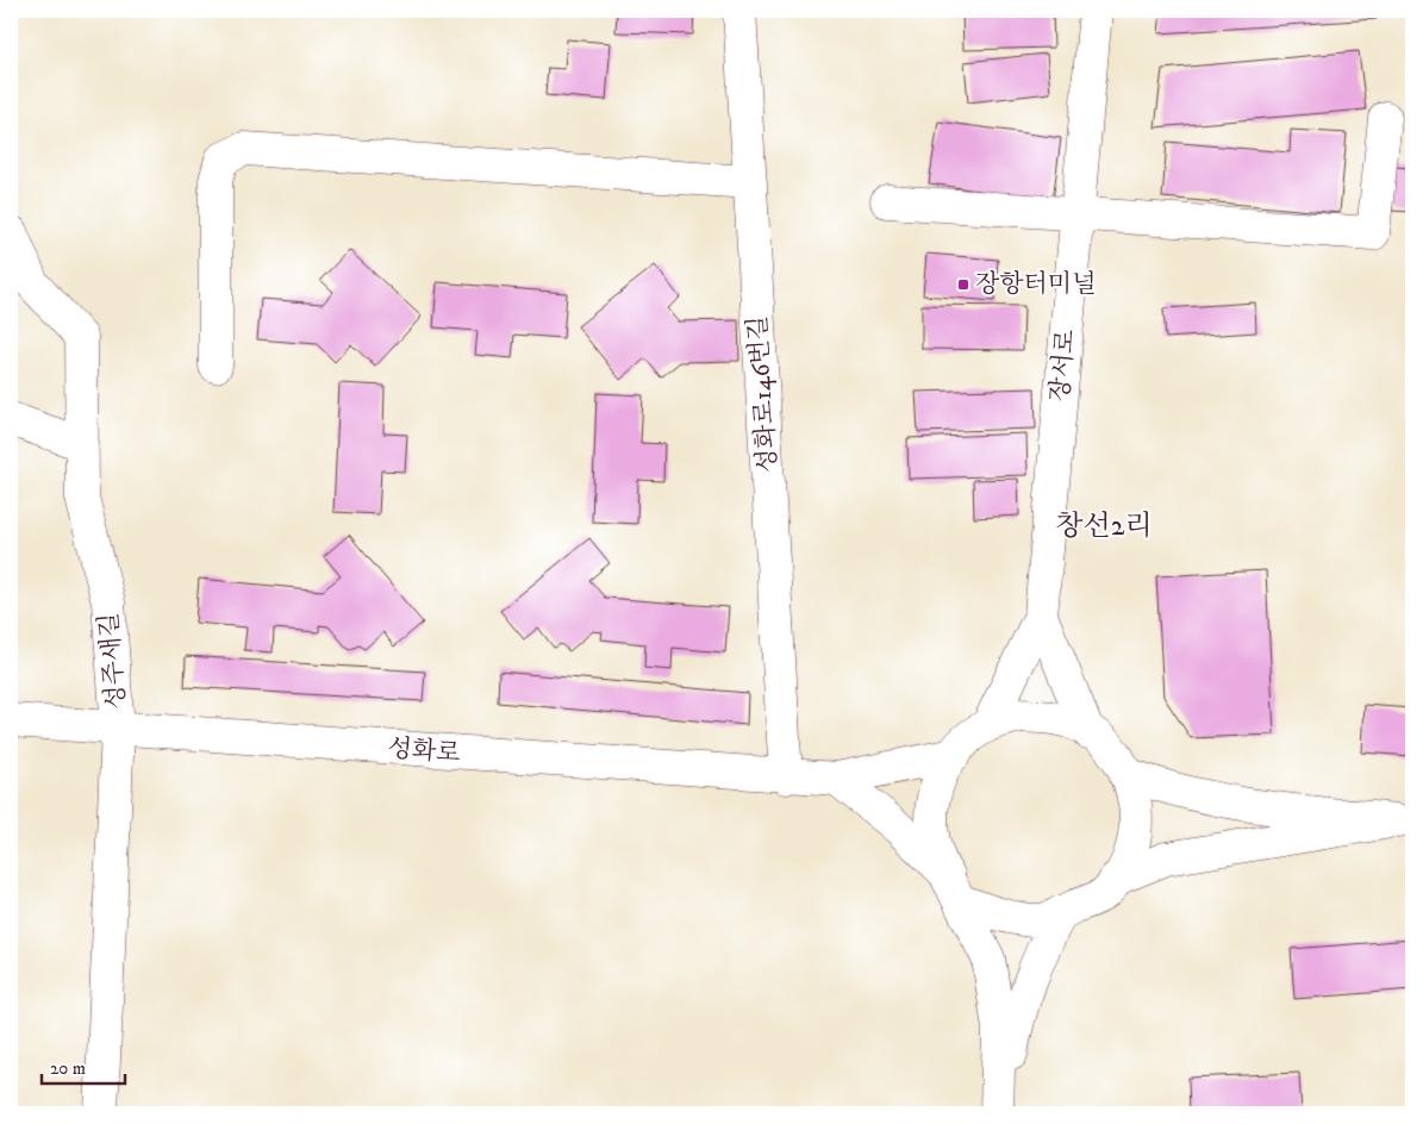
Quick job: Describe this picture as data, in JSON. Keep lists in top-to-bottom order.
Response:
{
  "streets": {
    "street": [
      "장서로",
      "성화로146번길",
      "성주새길",
      "성화로"
    ]
  },
  "crossings": [
    ["성화로146번길", "성화로"],
    ["성주새길", "성화로"]
  ],
  "districts": ["창선2리"],
  "places": {
    "transit": ["장항터미널"]
  },
  "scale_bar": "20 m"
}
